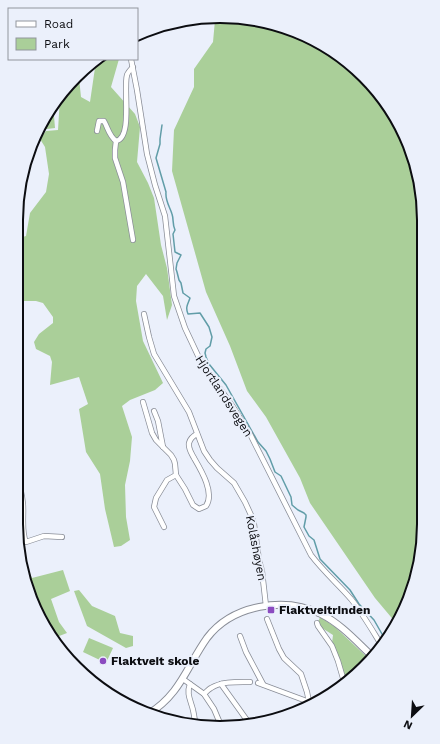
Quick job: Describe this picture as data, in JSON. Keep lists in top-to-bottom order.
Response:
{
  "streets": {
    "street": ["Hjortlandsvegen", "Kolåshøyen"]
  },
  "places": {
    "transit": ["Flaktveitrinden"],
    "other": ["Flaktveit skole"]
  },
  "legend": ["Road", "Park"],
  "north": "bottom left"
}
